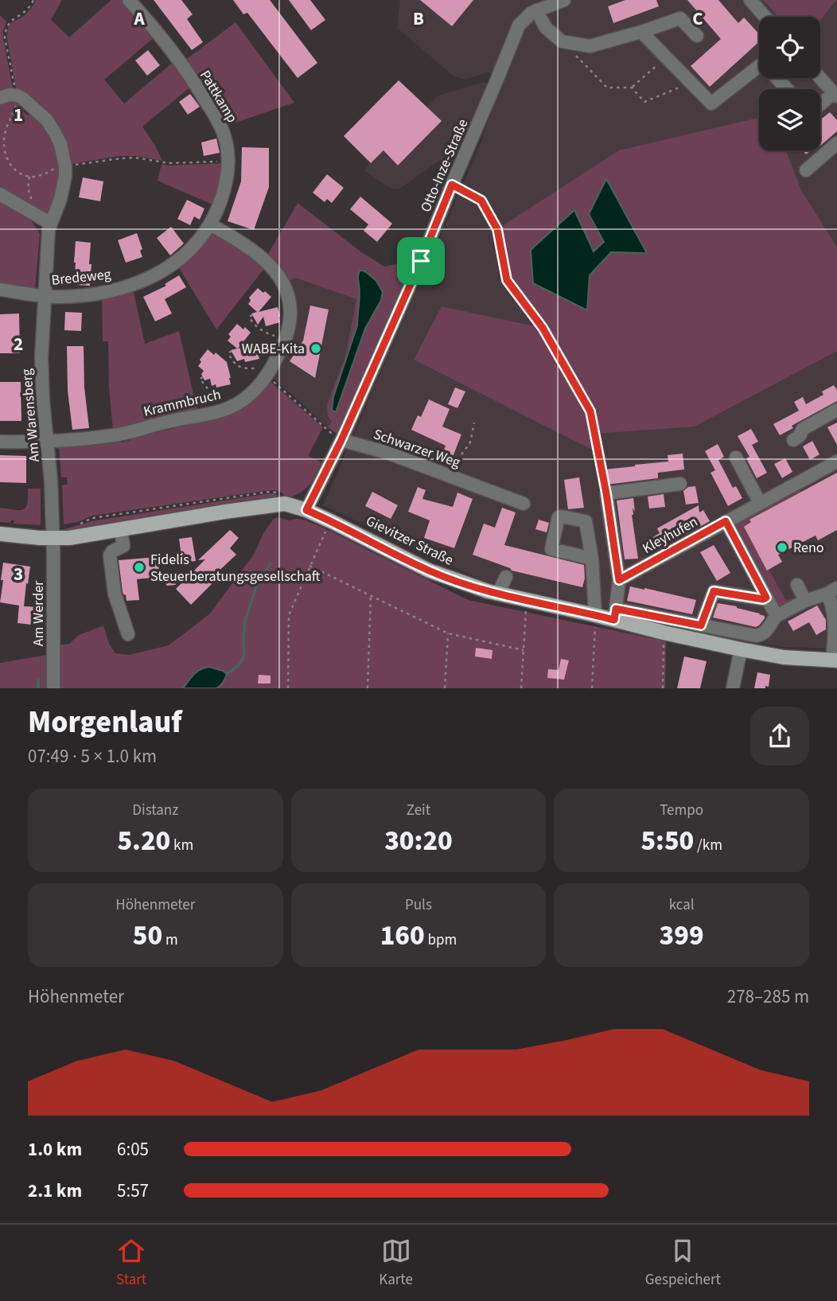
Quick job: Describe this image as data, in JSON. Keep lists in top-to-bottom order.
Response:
{
  "streets": {
    "main road": ["Gievitzer Straße"],
    "street": [
      "Pattkamp",
      "Otto-Inze-Straße",
      "Bredeweg",
      "Krammbruch",
      "Am Warensberg",
      "Schwarzer Weg",
      "Kleyhufen",
      "Am Werder"
    ]
  },
  "crossings": [
    ["Pattkamp", "Bredeweg"],
    ["Pattkamp", "Krammbruch"],
    ["Otto-Inze-Straße", "Schwarzer Weg"],
    ["Bredeweg", "Krammbruch"],
    ["Bredeweg", "Am Warensberg"],
    ["Krammbruch", "Am Warensberg"],
    ["Am Warensberg", "Gievitzer Straße"],
    ["Am Warensberg", "Am Werder"],
    ["Gievitzer Straße", "Am Werder"]
  ],
  "places": ["WABE-Kita", "Reno", "Fidelis Steuerberatungsgesellschaft"],
  "page": {
    "heading": ["Morgenlauf", "07:49 · 5 × 1.0 km"],
    "stats": [
      ["Distanz", "5.20 km"],
      ["Zeit", "30:20"],
      ["Tempo", "5:50 /km"],
      ["Höhenmeter", "50 m"],
      ["Puls", "160 bpm"],
      ["kcal", "399"]
    ],
    "chart": ["Höhenmeter", "278–285 m"],
    "list": [
      {
        "name": "1.0 km",
        "note": "6:05"
      },
      {
        "name": "2.1 km",
        "note": "5:57"
      }
    ],
    "tabs": ["Start", "Karte", "Gespeichert"]
  },
  "grid": {
    "columns": ["A", "B", "C"],
    "rows": ["1", "2", "3"]
  }
}
